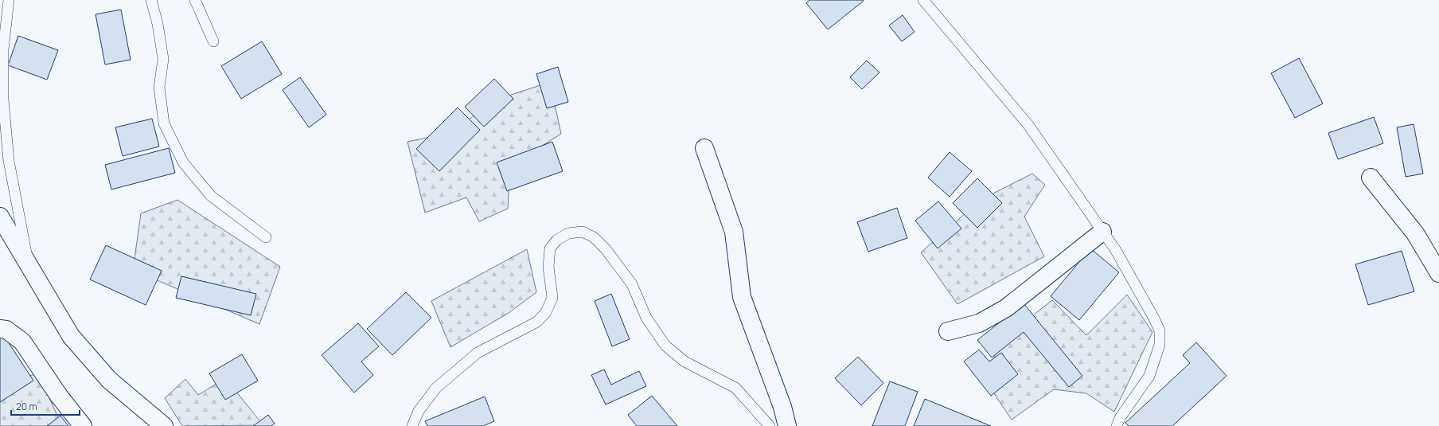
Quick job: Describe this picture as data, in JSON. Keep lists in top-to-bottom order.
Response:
{
  "scale_bar": "20 m"
}
